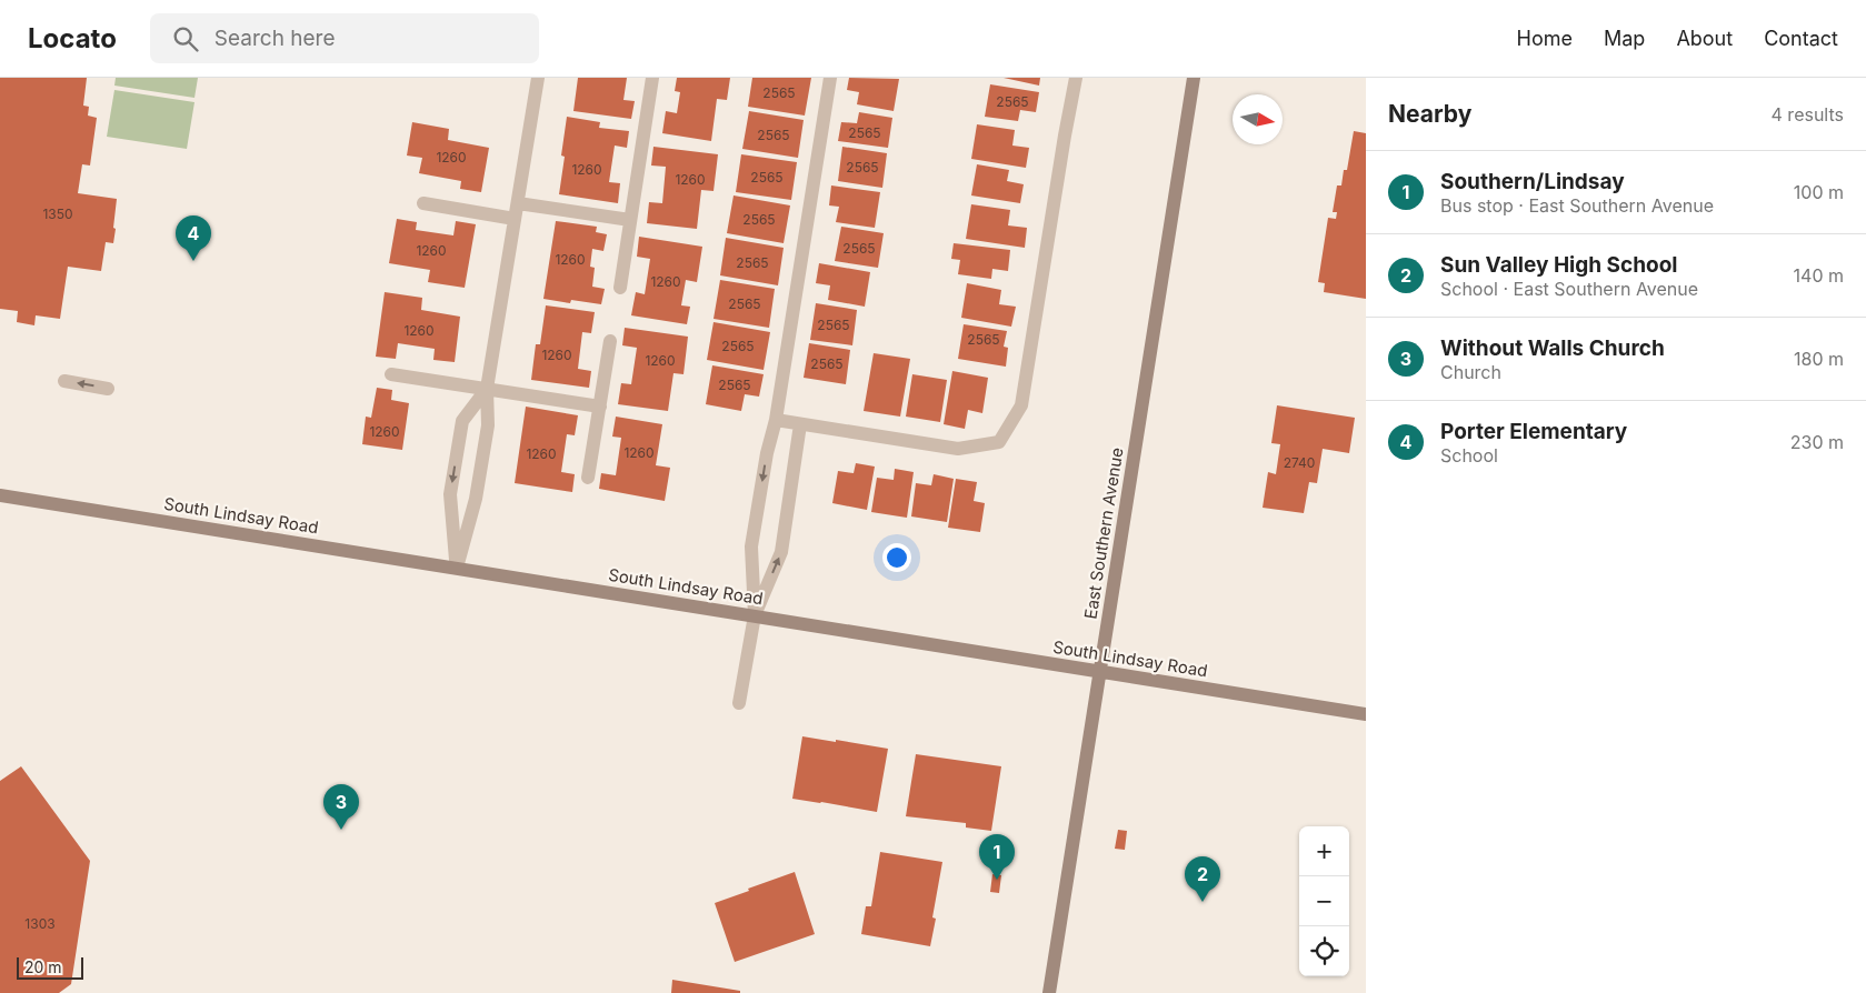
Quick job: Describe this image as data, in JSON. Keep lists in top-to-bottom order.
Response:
{
  "streets": {
    "main road": ["South Lindsay Road", "East Southern Avenue"]
  },
  "crossings": [
    ["South Lindsay Road", "East Southern Avenue"]
  ],
  "house_numbers": [
    "2565",
    "2565",
    "2565",
    "2565",
    "1260",
    "2565",
    "1260",
    "2565",
    "1260",
    "1350",
    "2565",
    "2565",
    "1260",
    "1260",
    "2565",
    "1260",
    "2565",
    "2565",
    "1260",
    "2565",
    "2565",
    "1260",
    "1260",
    "2565",
    "2565",
    "1260",
    "1260",
    "1260",
    "2740",
    "1303"
  ],
  "scale_bar": "20 m",
  "north": "right",
  "page": {
    "header": "Locato",
    "search": "Search here",
    "nav": [
      "Home",
      "Map",
      "About",
      "Contact"
    ],
    "heading": ["Nearby", "4 results"],
    "list": [
      {
        "mark": "1",
        "name": "Southern/Lindsay",
        "note": "Bus stop · East Southern Avenue",
        "value": "100 m"
      },
      {
        "mark": "2",
        "name": "Sun Valley High School",
        "note": "School · East Southern Avenue",
        "value": "140 m"
      },
      {
        "mark": "3",
        "name": "Without Walls Church",
        "note": "Church",
        "value": "180 m"
      },
      {
        "mark": "4",
        "name": "Porter Elementary",
        "note": "School",
        "value": "230 m"
      }
    ],
    "pins": [
      "4",
      "3",
      "1",
      "2"
    ],
    "map_buttons": ["+", "−"],
    "scale": "20 m"
  }
}
